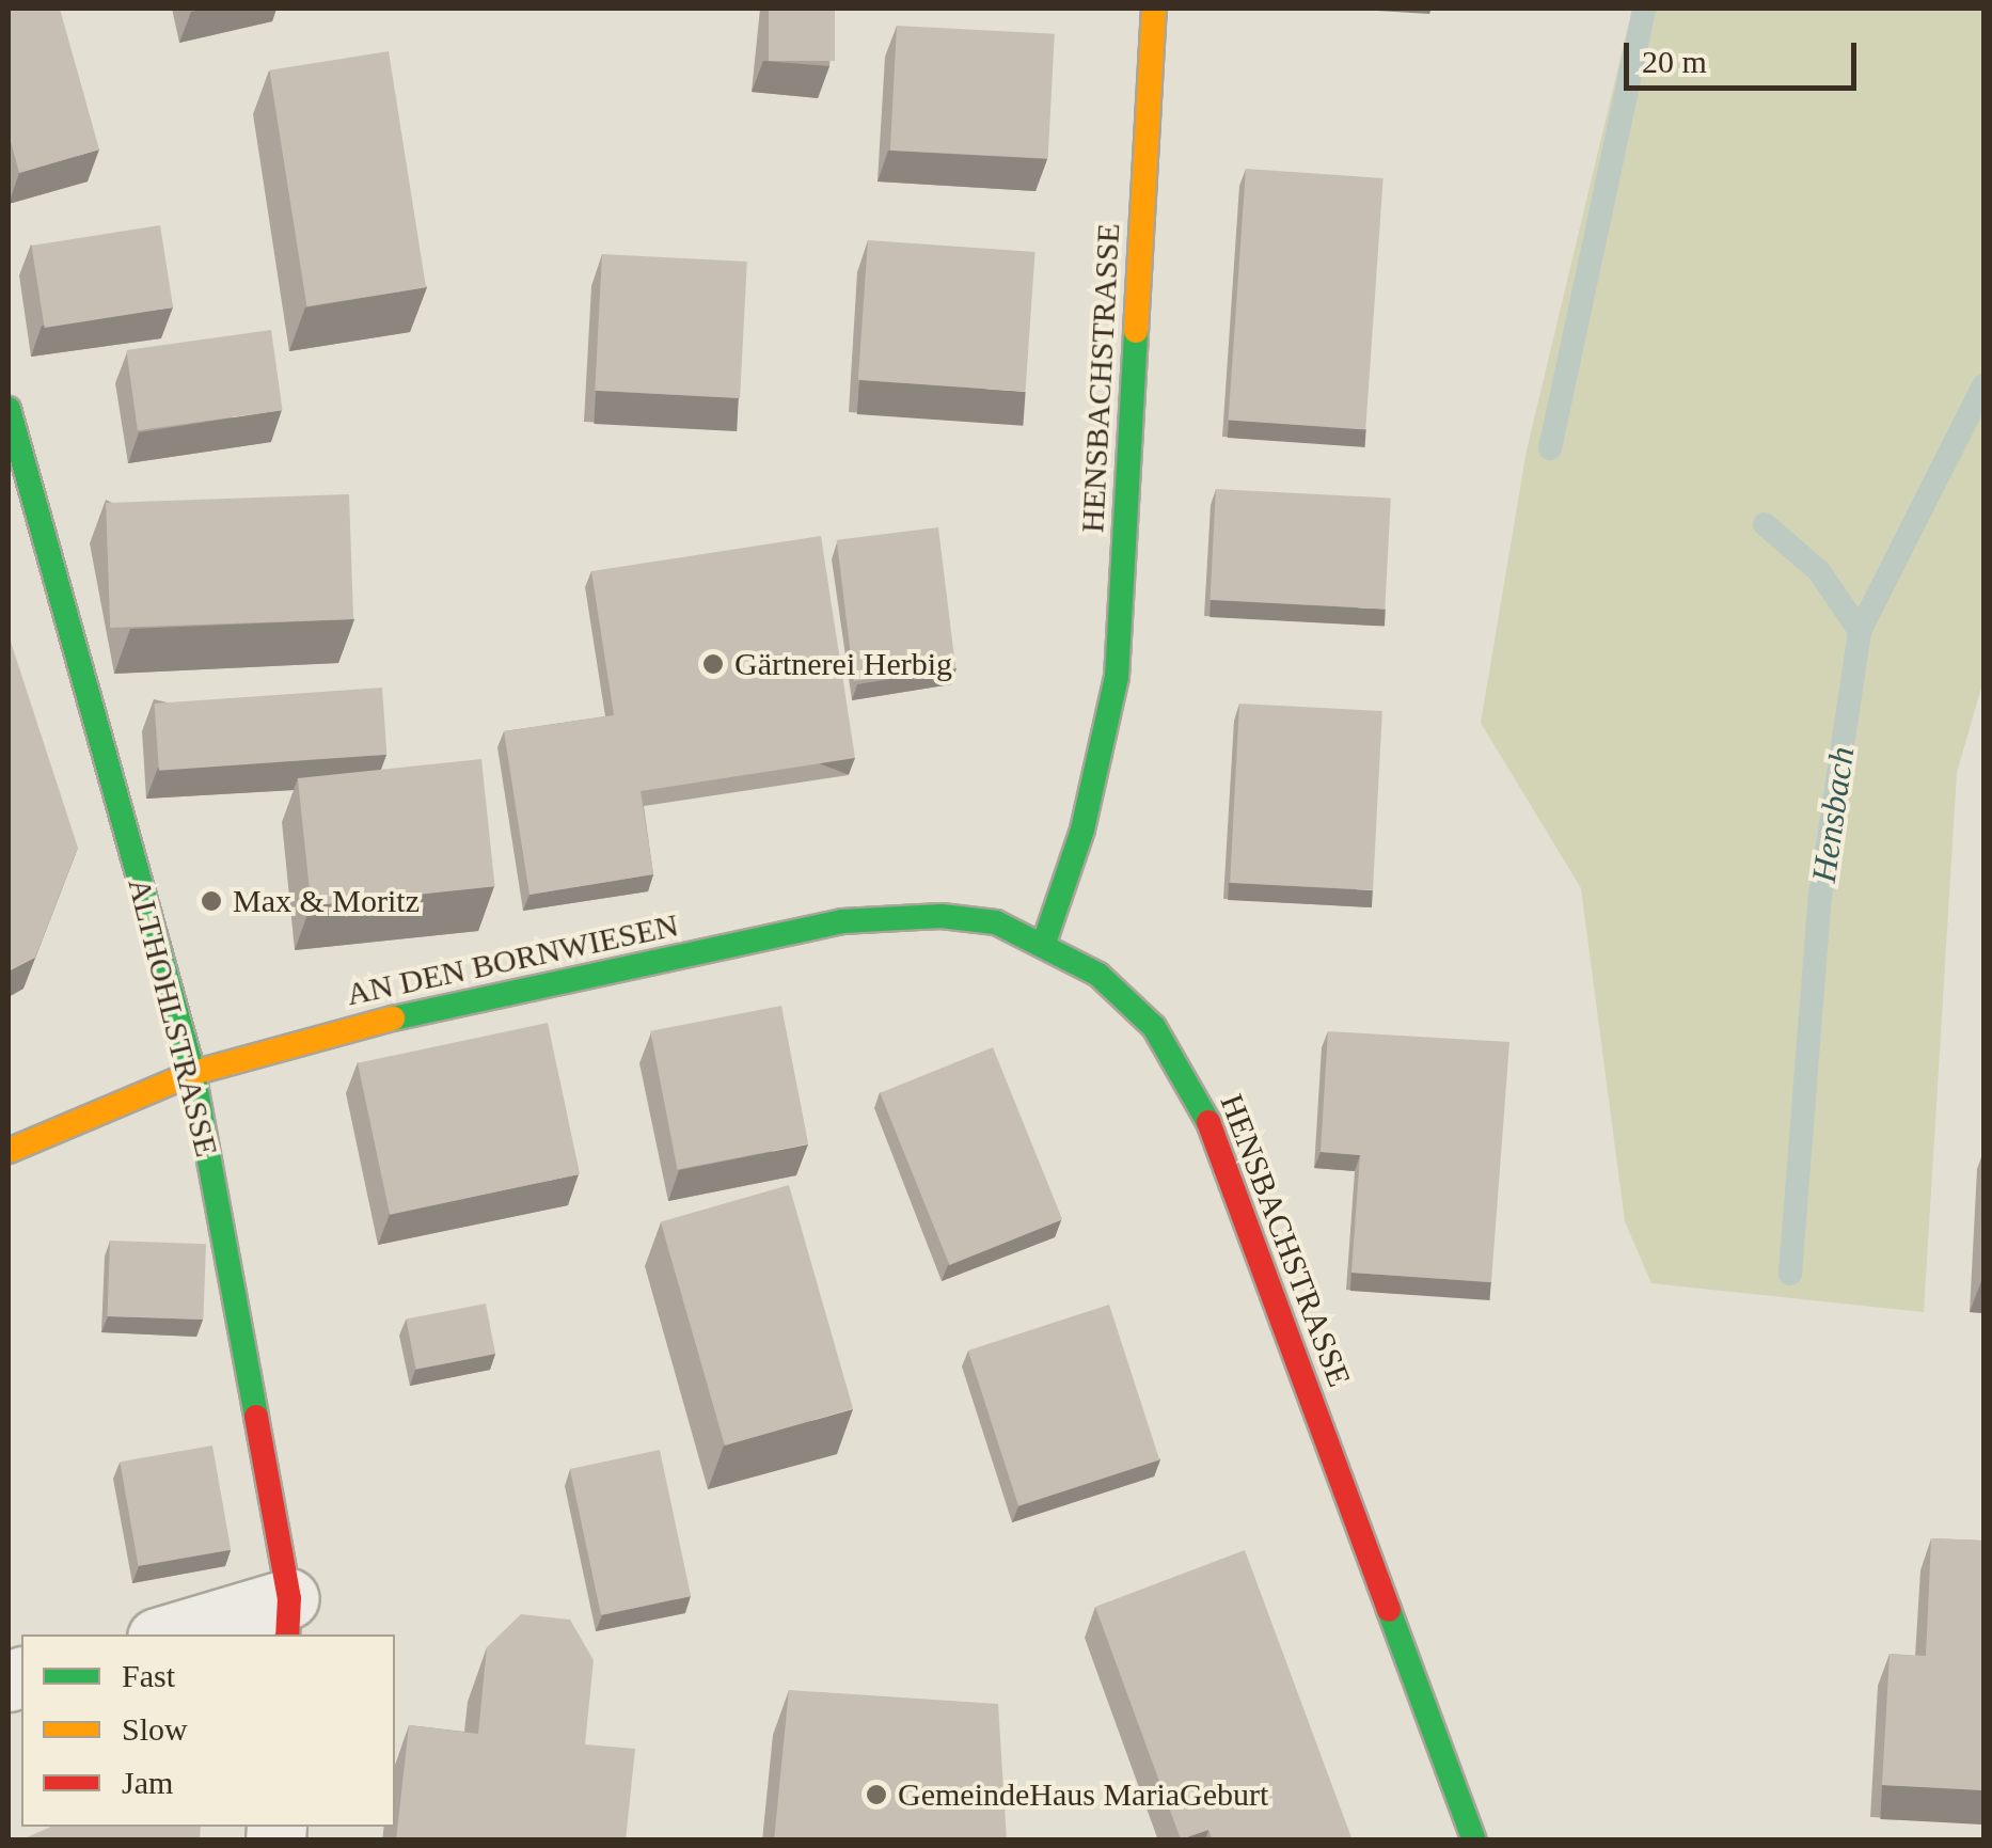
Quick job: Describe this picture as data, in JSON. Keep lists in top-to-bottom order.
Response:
{
  "streets": {
    "street": ["HENSBACHSTRASSE", "AN DEN BORNWIESEN", "ALTHOHLSTRASSE"]
  },
  "crossings": [
    ["HENSBACHSTRASSE", "AN DEN BORNWIESEN"],
    ["AN DEN BORNWIESEN", "ALTHOHLSTRASSE"]
  ],
  "water": ["Hensbach"],
  "places": ["Gärtnerei Herbig", "Max & Moritz", "GemeindeHaus MariaGeburt"],
  "legend": ["Fast", "Slow", "Jam"],
  "scale_bar": "20 m"
}
